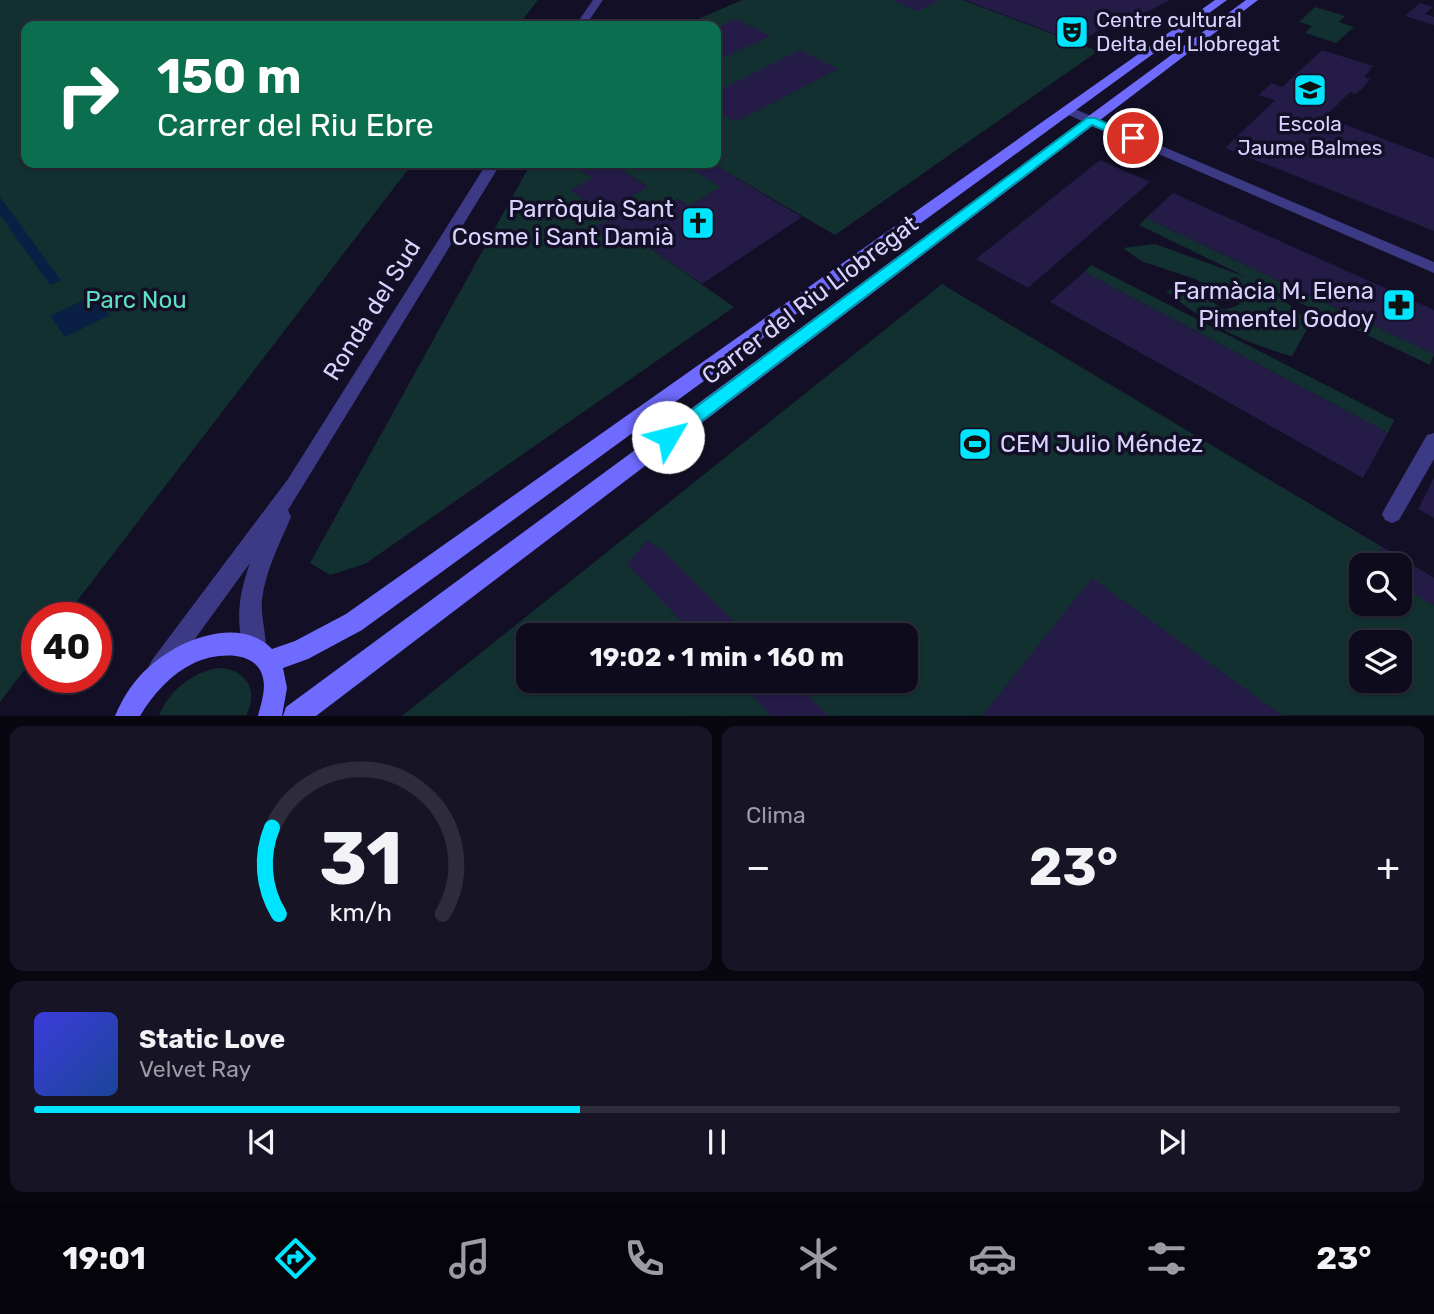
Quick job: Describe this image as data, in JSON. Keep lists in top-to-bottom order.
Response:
{
  "streets": {
    "street": ["Carrer del Riu Llobregat", "Ronda del Sud"]
  },
  "crossings": [
    ["Carrer del Riu Llobregat", "Ronda del Sud"]
  ],
  "parks": ["Parc Nou"],
  "places": {
    "theatre": ["Centre cultural Delta del Llobregat"],
    "school or university": ["Escola Jaume Balmes"],
    "church": ["Parròquia Sant Cosme i Sant Damià"],
    "pharmacy": ["Farmàcia M. Elena Pimentel Godoy"],
    "sports": ["CEM Julio Méndez"]
  },
  "page": {
    "turn": ["150 m", "Carrer del Riu Ebre"],
    "limit": "40",
    "trip": "19:02 · 1 min · 160 m",
    "tile": "Clima",
    "heat": ["−", "23°", "+"],
    "song": ["Static Love", "Velvet Ray"],
    "tabs": ["19:01", "23°"],
    "gauge": ["31", "km/h"]
  }
}
